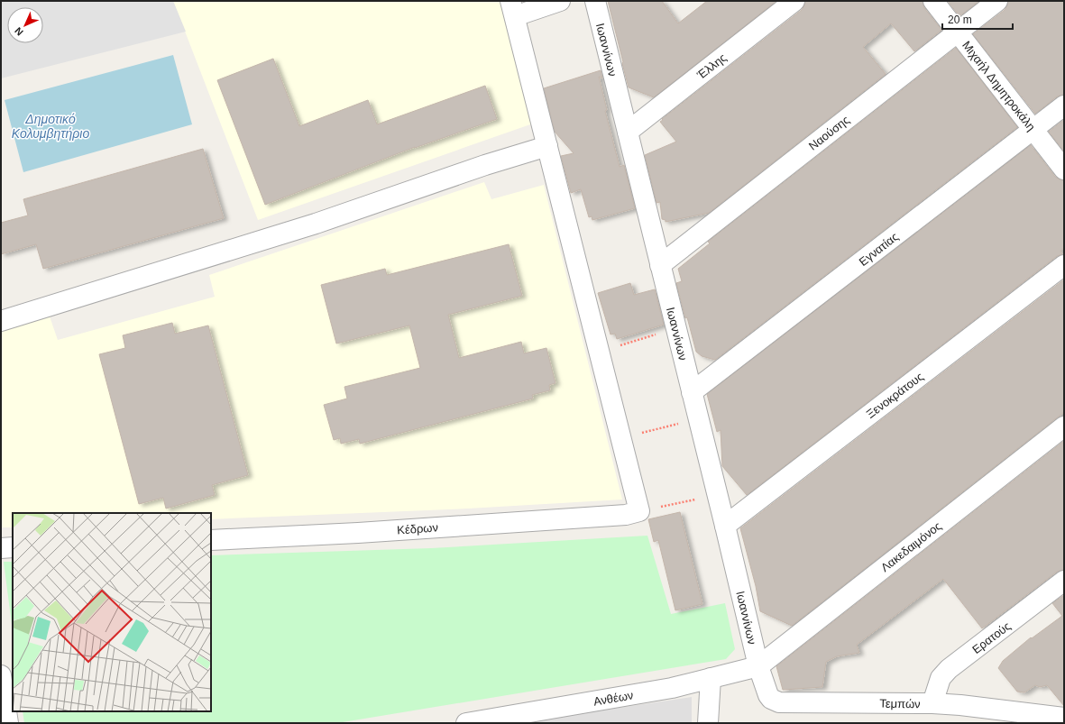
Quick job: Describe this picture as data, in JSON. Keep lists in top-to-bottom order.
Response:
{
  "streets": {
    "street": [
      "Ιωαννίνων",
      "Έλλης",
      "Μιχαήλ Δημητροκάλη",
      "Ναούσης",
      "Εγνατίας",
      "Ξενοκράτους",
      "Κέδρων",
      "Λακεδαιμόνος",
      "Ερατούς",
      "Ανθέων",
      "Τεμπών"
    ]
  },
  "crossings": [
    ["Ιωαννίνων", "Έλλης"],
    ["Ιωαννίνων", "Ναούσης"],
    ["Ιωαννίνων", "Εγνατίας"],
    ["Ιωαννίνων", "Ξενοκράτους"],
    ["Ιωαννίνων", "Λακεδαιμόνος"],
    ["Ιωαννίνων", "Ανθέων"],
    ["Ιωαννίνων", "Τεμπών"],
    ["Μιχαήλ Δημητροκάλη", "Ναούσης"],
    ["Μιχαήλ Δημητροκάλη", "Εγνατίας"],
    ["Λακεδαιμόνος", "Ανθέων"],
    ["Λακεδαιμόνος", "Τεμπών"],
    ["Ερατούς", "Τεμπών"],
    ["Ανθέων", "Τεμπών"]
  ],
  "water": ["Δημοτικό Κολυμβητήριο"],
  "scale_bar": "20 m",
  "north": "bottom left"
}
